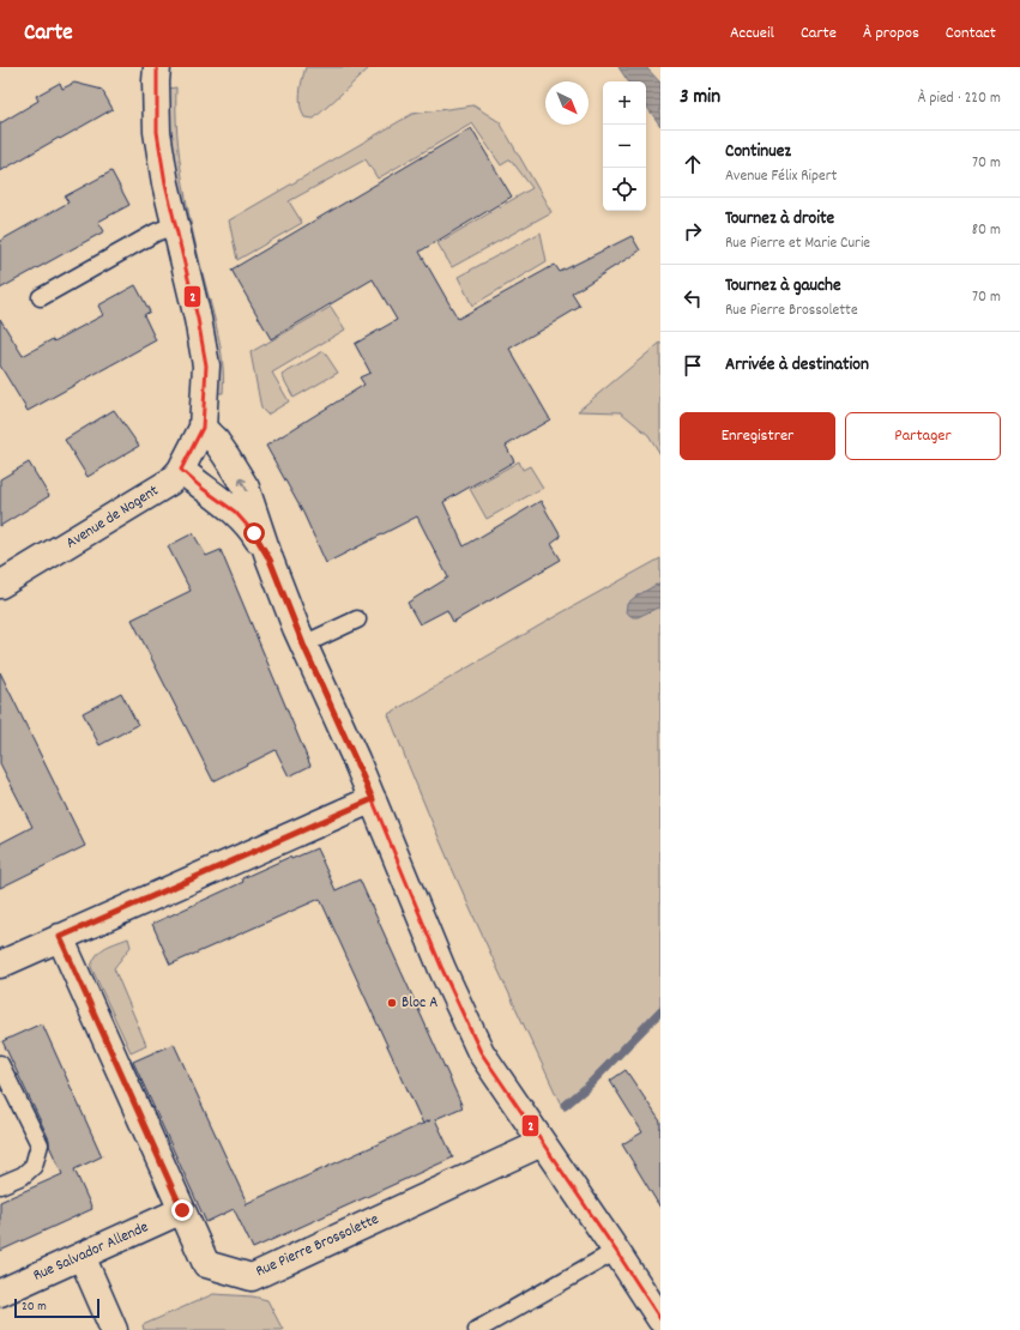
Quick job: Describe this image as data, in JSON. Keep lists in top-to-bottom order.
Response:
{
  "streets": {
    "street": ["Avenue de Nogent", "Rue Pierre Brossolette", "Rue Salvador Allende"]
  },
  "crossings": [
    ["Rue Pierre Brossolette", "Rue Salvador Allende"]
  ],
  "places": ["Bloc A"],
  "lines": ["transit line 2"],
  "scale_bar": "20 m",
  "north": "bottom right",
  "page": {
    "header": "Carte",
    "nav": [
      "Accueil",
      "Carte",
      "À propos",
      "Contact"
    ],
    "heading": ["3 min", "À pied · 220 m"],
    "map_buttons": ["+", "−"],
    "list": [
      ["Continuez", "Avenue Félix Ripert", "70 m"],
      ["Tournez à droite", "Rue Pierre et Marie Curie", "80 m"],
      ["Tournez à gauche", "Rue Pierre Brossolette", "70 m"],
      "Arrivée à destination"
    ],
    "buttons": ["Enregistrer", "Partager"],
    "scale": "20 m"
  }
}
